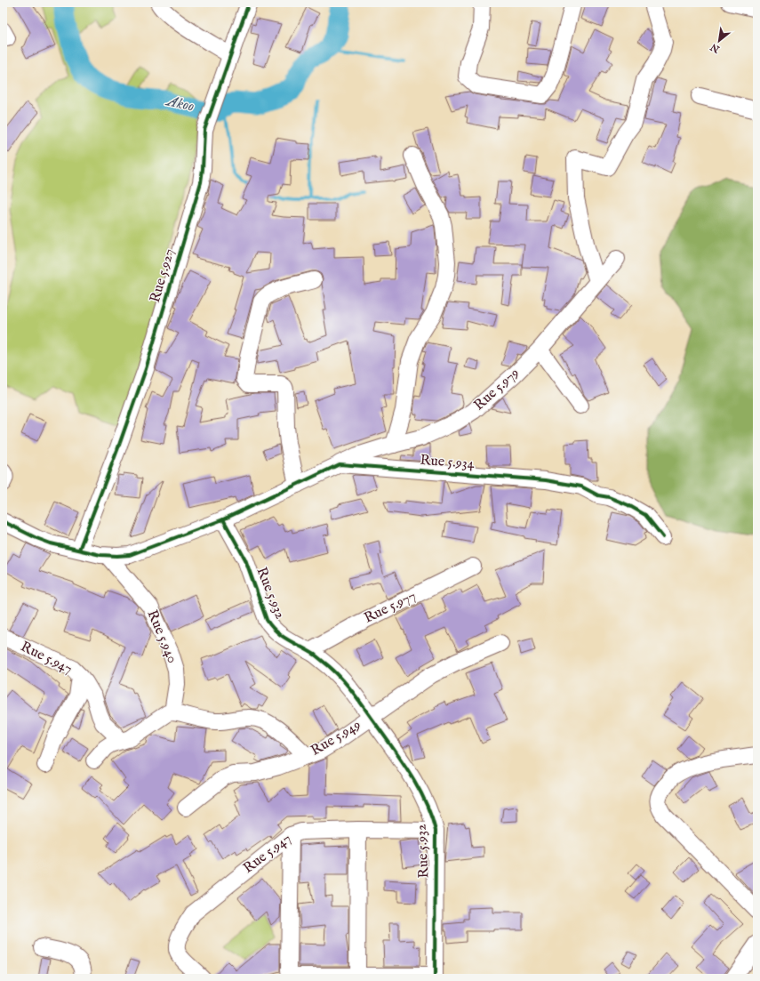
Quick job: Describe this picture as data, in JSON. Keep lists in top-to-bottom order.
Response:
{
  "streets": {
    "street": [
      "Rue 5.927",
      "Rue 5.979",
      "Rue 5.934",
      "Rue 5.932",
      "Rue 5.977",
      "Rue 5.940",
      "Rue 5.947",
      "Rue 5.949"
    ]
  },
  "crossings": [
    ["Rue 5.979", "Rue 5.934"],
    ["Rue 5.932", "Rue 5.977"],
    ["Rue 5.932", "Rue 5.947"],
    ["Rue 5.932", "Rue 5.949"]
  ],
  "water": ["Akoo"],
  "north": "bottom left"
}
